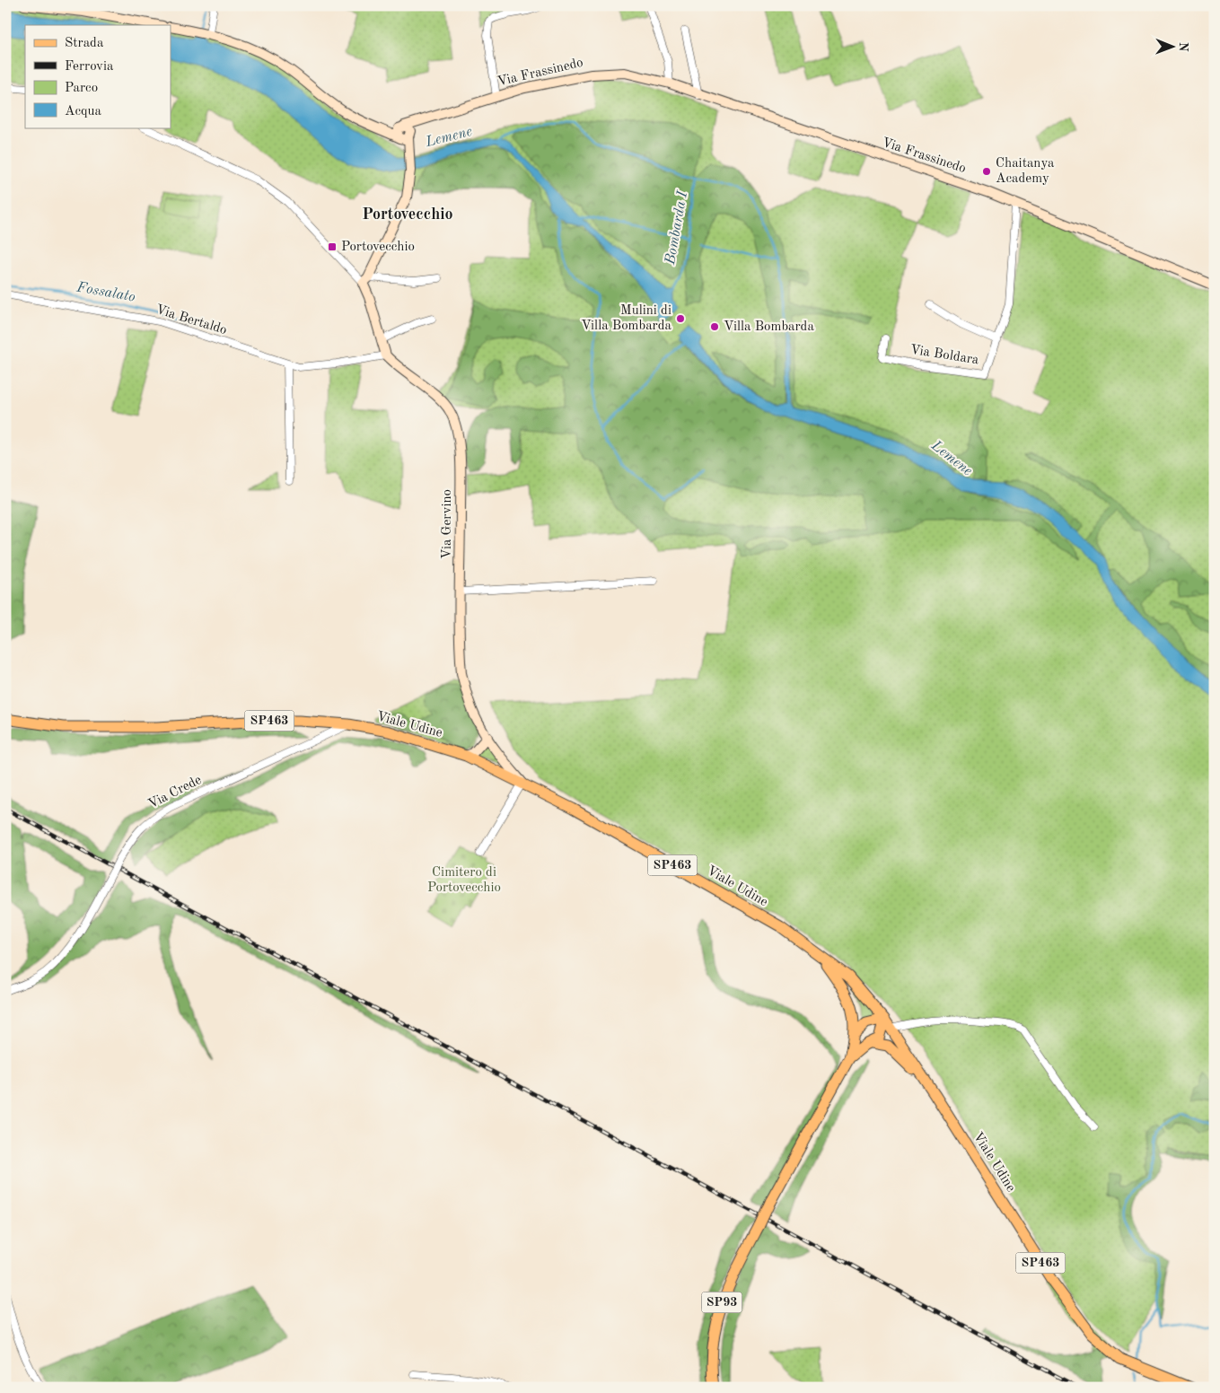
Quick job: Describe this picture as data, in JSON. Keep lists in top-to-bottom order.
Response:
{
  "streets": {
    "main road": ["SP463", "Viale Udine", "SP93"],
    "street": [
      "Via Frassinedo",
      "Via Bertaldo",
      "Via Boldara",
      "Via Gervino",
      "Via Crede"
    ]
  },
  "crossings": [
    ["Via Frassinedo", "Via Boldara"],
    ["Via Bertaldo", "Via Gervino"],
    ["Via Gervino", "Viale Udine"],
    ["Viale Udine", "Via Crede"],
    ["Viale Udine", "SP93"]
  ],
  "districts": ["Portovecchio"],
  "water": ["Lemene", "Bombarda I", "Fossalato"],
  "parks": ["Cimitero di Portovecchio"],
  "places": {
    "other": ["Chaitanya Academy", "Mulini di Villa Bombarda", "Villa Bombarda"],
    "transit": ["Portovecchio"]
  },
  "legend": [
    "Strada",
    "Ferrovia",
    "Parco",
    "Acqua"
  ],
  "north": "right"
}
